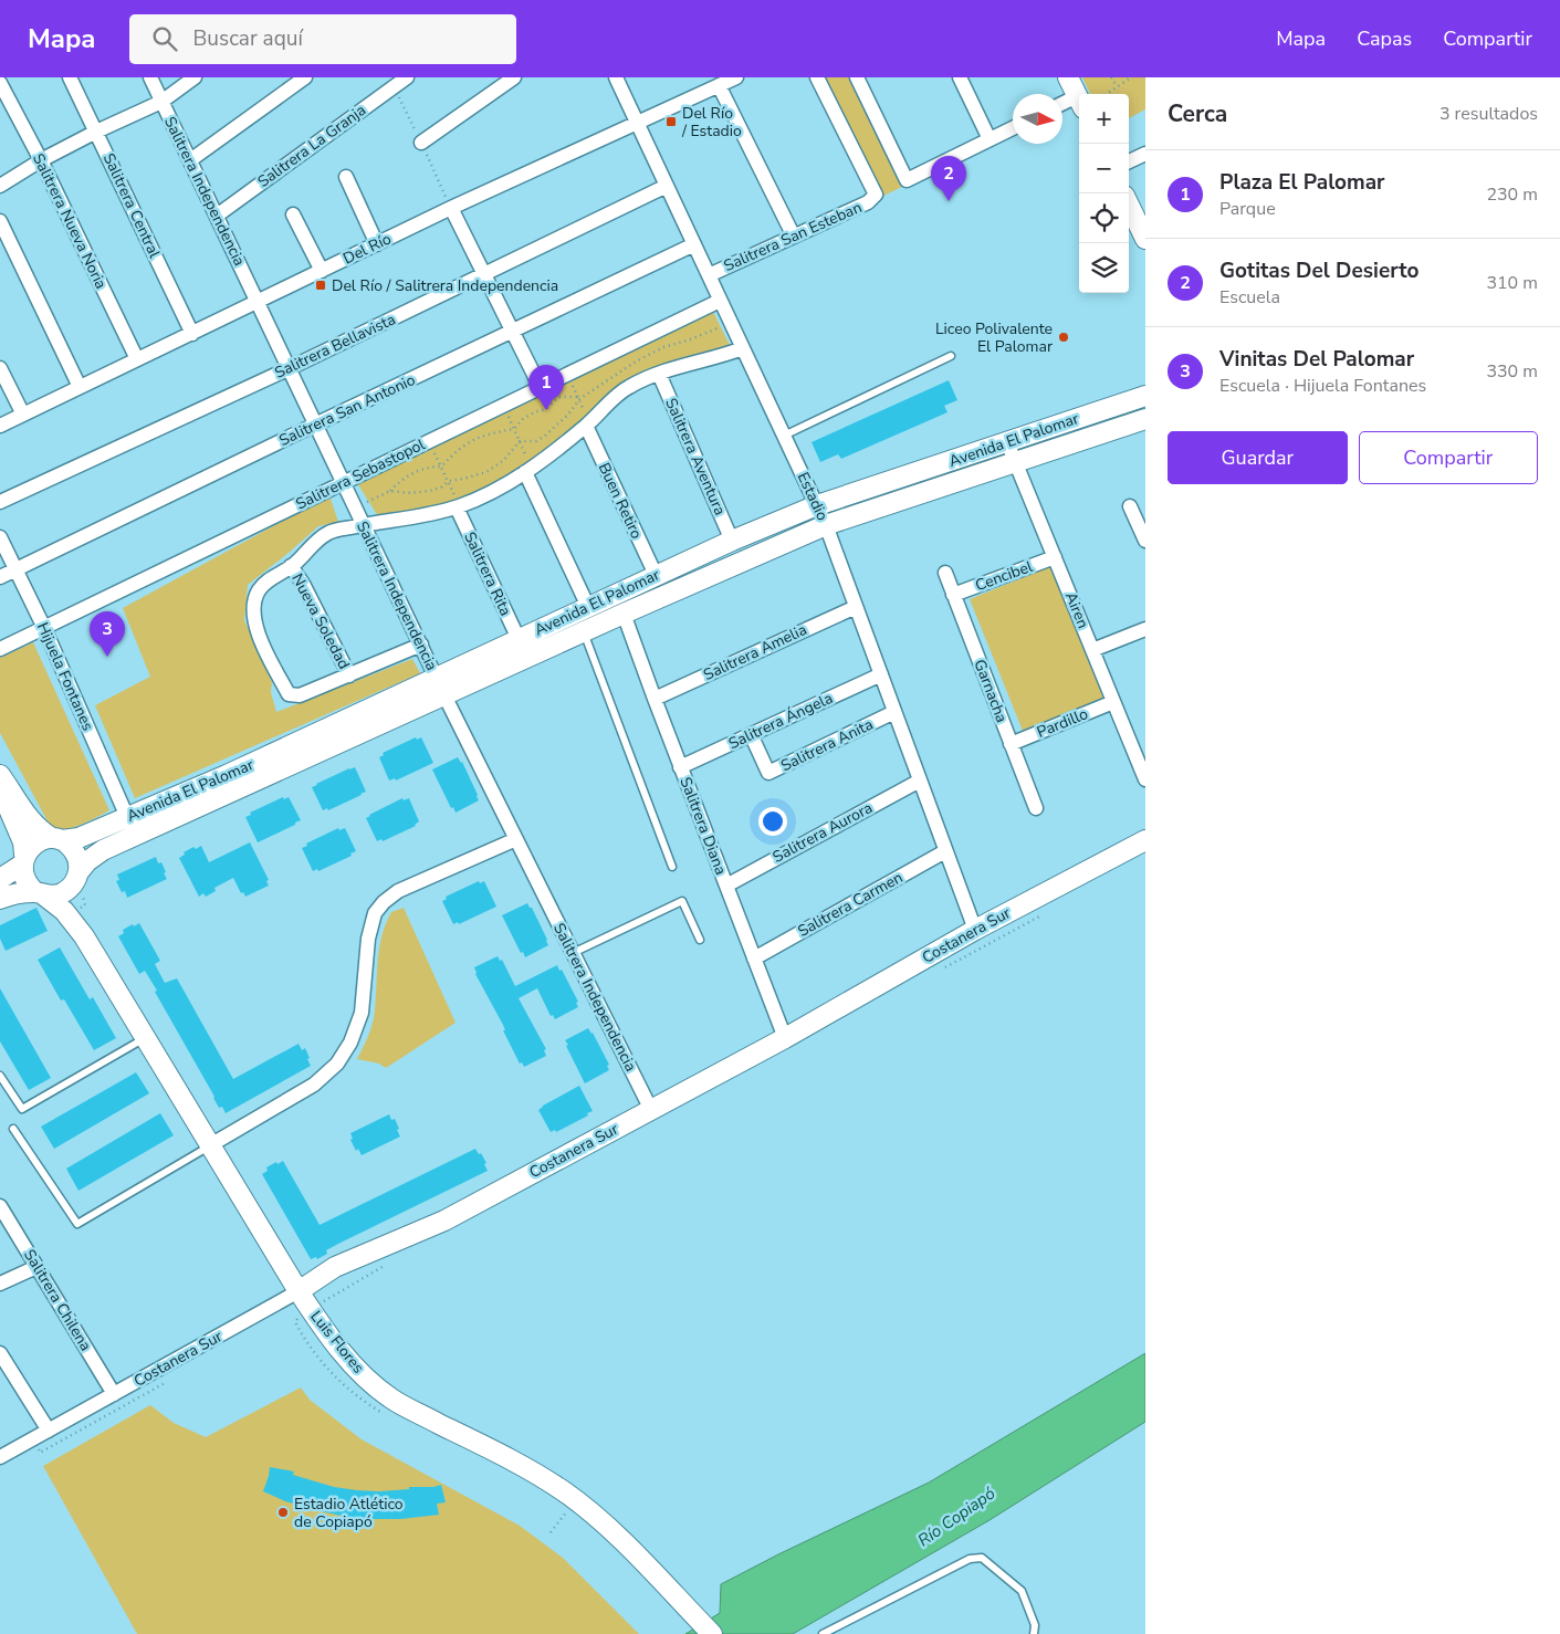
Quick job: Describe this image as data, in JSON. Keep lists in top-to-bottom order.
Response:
{
  "streets": {
    "street": [
      "Salitrera La Granja",
      "Salitrera Independencia",
      "Salitrera Central",
      "Salitrera Nueva Noria",
      "Salitrera San Esteban",
      "Del Río",
      "Salitrera Bellavista",
      "Salitrera San Antonio",
      "Avenida El Palomar",
      "Salitrera Aventura",
      "Salitrera Sebastopol",
      "Estadio",
      "Buen Retiro",
      "Salitrera Rita",
      "Cencibel",
      "Airen",
      "Nueva Soledad",
      "Salitrera Amelia",
      "Hijuela Fontanes",
      "Garnacha",
      "Salitrera Ángela",
      "Pardillo",
      "Salitrera Anita",
      "Salitrera Diana",
      "Salitrera Aurora",
      "Salitrera Carmen",
      "Costanera Sur",
      "Salitrera Chilena",
      "Luis Flores"
    ]
  },
  "crossings": [
    ["Salitrera La Granja", "Salitrera Independencia"],
    ["Salitrera Independencia", "Del Río"],
    ["Salitrera Independencia", "Salitrera Bellavista"],
    ["Salitrera Independencia", "Salitrera San Antonio"],
    ["Salitrera Independencia", "Avenida El Palomar"],
    ["Salitrera Independencia", "Salitrera Sebastopol"],
    ["Salitrera Independencia", "Costanera Sur"],
    ["Salitrera Central", "Del Río"],
    ["Salitrera Nueva Noria", "Del Río"],
    ["Salitrera San Esteban", "Estadio"],
    ["Del Río", "Estadio"],
    ["Salitrera Bellavista", "Estadio"],
    ["Salitrera San Antonio", "Estadio"],
    ["Salitrera San Antonio", "Hijuela Fontanes"],
    ["Avenida El Palomar", "Salitrera Aventura"],
    ["Avenida El Palomar", "Estadio"],
    ["Avenida El Palomar", "Buen Retiro"],
    ["Avenida El Palomar", "Salitrera Rita"],
    ["Avenida El Palomar", "Airen"],
    ["Avenida El Palomar", "Hijuela Fontanes"],
    ["Avenida El Palomar", "Salitrera Diana"],
    ["Avenida El Palomar", "Luis Flores"],
    ["Salitrera Sebastopol", "Estadio"],
    ["Salitrera Sebastopol", "Hijuela Fontanes"],
    ["Estadio", "Salitrera Amelia"],
    ["Estadio", "Salitrera Ángela"],
    ["Estadio", "Salitrera Anita"],
    ["Estadio", "Salitrera Aurora"],
    ["Estadio", "Salitrera Carmen"],
    ["Estadio", "Costanera Sur"],
    ["Cencibel", "Airen"],
    ["Cencibel", "Garnacha"],
    ["Airen", "Pardillo"],
    ["Salitrera Amelia", "Salitrera Diana"],
    ["Garnacha", "Pardillo"],
    ["Salitrera Ángela", "Salitrera Anita"],
    ["Salitrera Ángela", "Salitrera Diana"],
    ["Salitrera Diana", "Salitrera Aurora"],
    ["Salitrera Diana", "Salitrera Carmen"],
    ["Salitrera Diana", "Costanera Sur"],
    ["Costanera Sur", "Salitrera Chilena"],
    ["Costanera Sur", "Luis Flores"]
  ],
  "water": ["Río Copiapó"],
  "places": {
    "transit": ["Del Río / Estadio", "Del Río / Salitrera Independencia"],
    "other": ["Liceo Polivalente El Palomar", "Estadio Atlético de Copiapó"]
  },
  "north": "right",
  "page": {
    "header": "Mapa",
    "search": "Buscar aquí",
    "nav": ["Mapa", "Capas", "Compartir"],
    "heading": ["Cerca", "3 resultados"],
    "map_buttons": ["+", "−"],
    "list": [
      {
        "mark": "1",
        "name": "Plaza El Palomar",
        "note": "Parque",
        "value": "230 m"
      },
      {
        "mark": "2",
        "name": "Gotitas Del Desierto",
        "note": "Escuela",
        "value": "310 m"
      },
      {
        "mark": "3",
        "name": "Vinitas Del Palomar",
        "note": "Escuela · Hijuela Fontanes",
        "value": "330 m"
      }
    ],
    "pins": ["2", "1", "3"],
    "buttons": ["Guardar", "Compartir"]
  }
}
